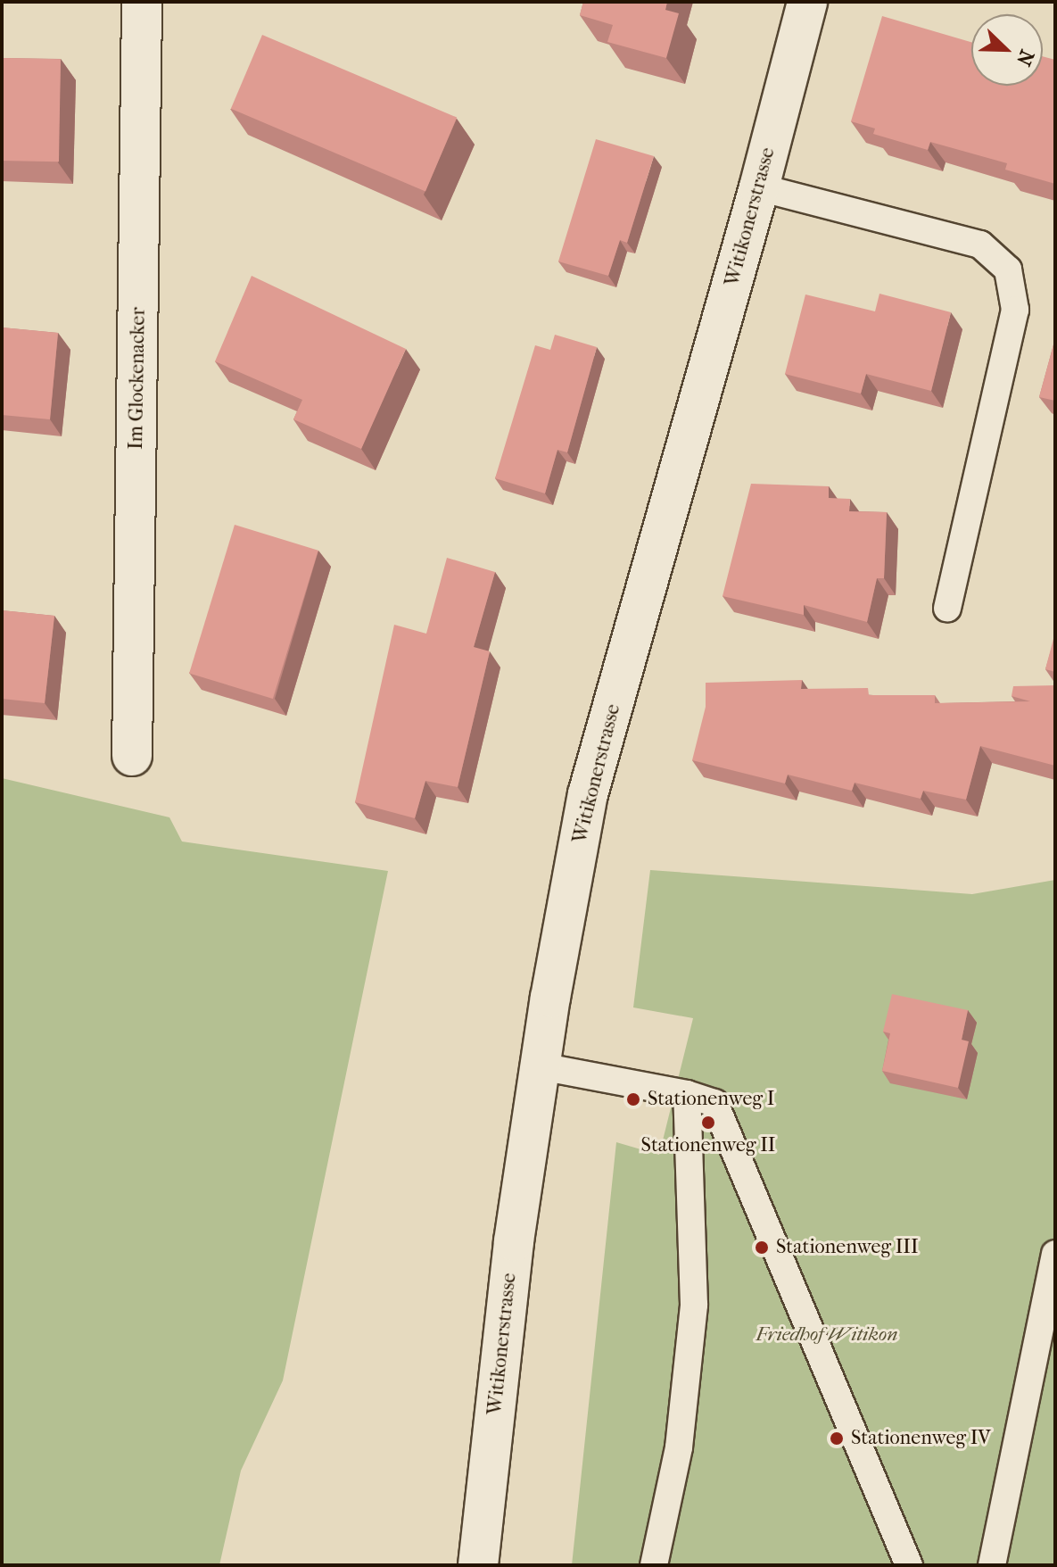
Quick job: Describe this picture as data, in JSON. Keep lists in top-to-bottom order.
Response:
{
  "streets": {
    "main road": ["Witikonerstrasse", "Im Glockenacker"]
  },
  "parks": ["Friedhof Witikon"],
  "places": [
    "Stationenweg I",
    "Stationenweg II",
    "Stationenweg III",
    "Stationenweg IV"
  ],
  "north": "bottom right"
}
